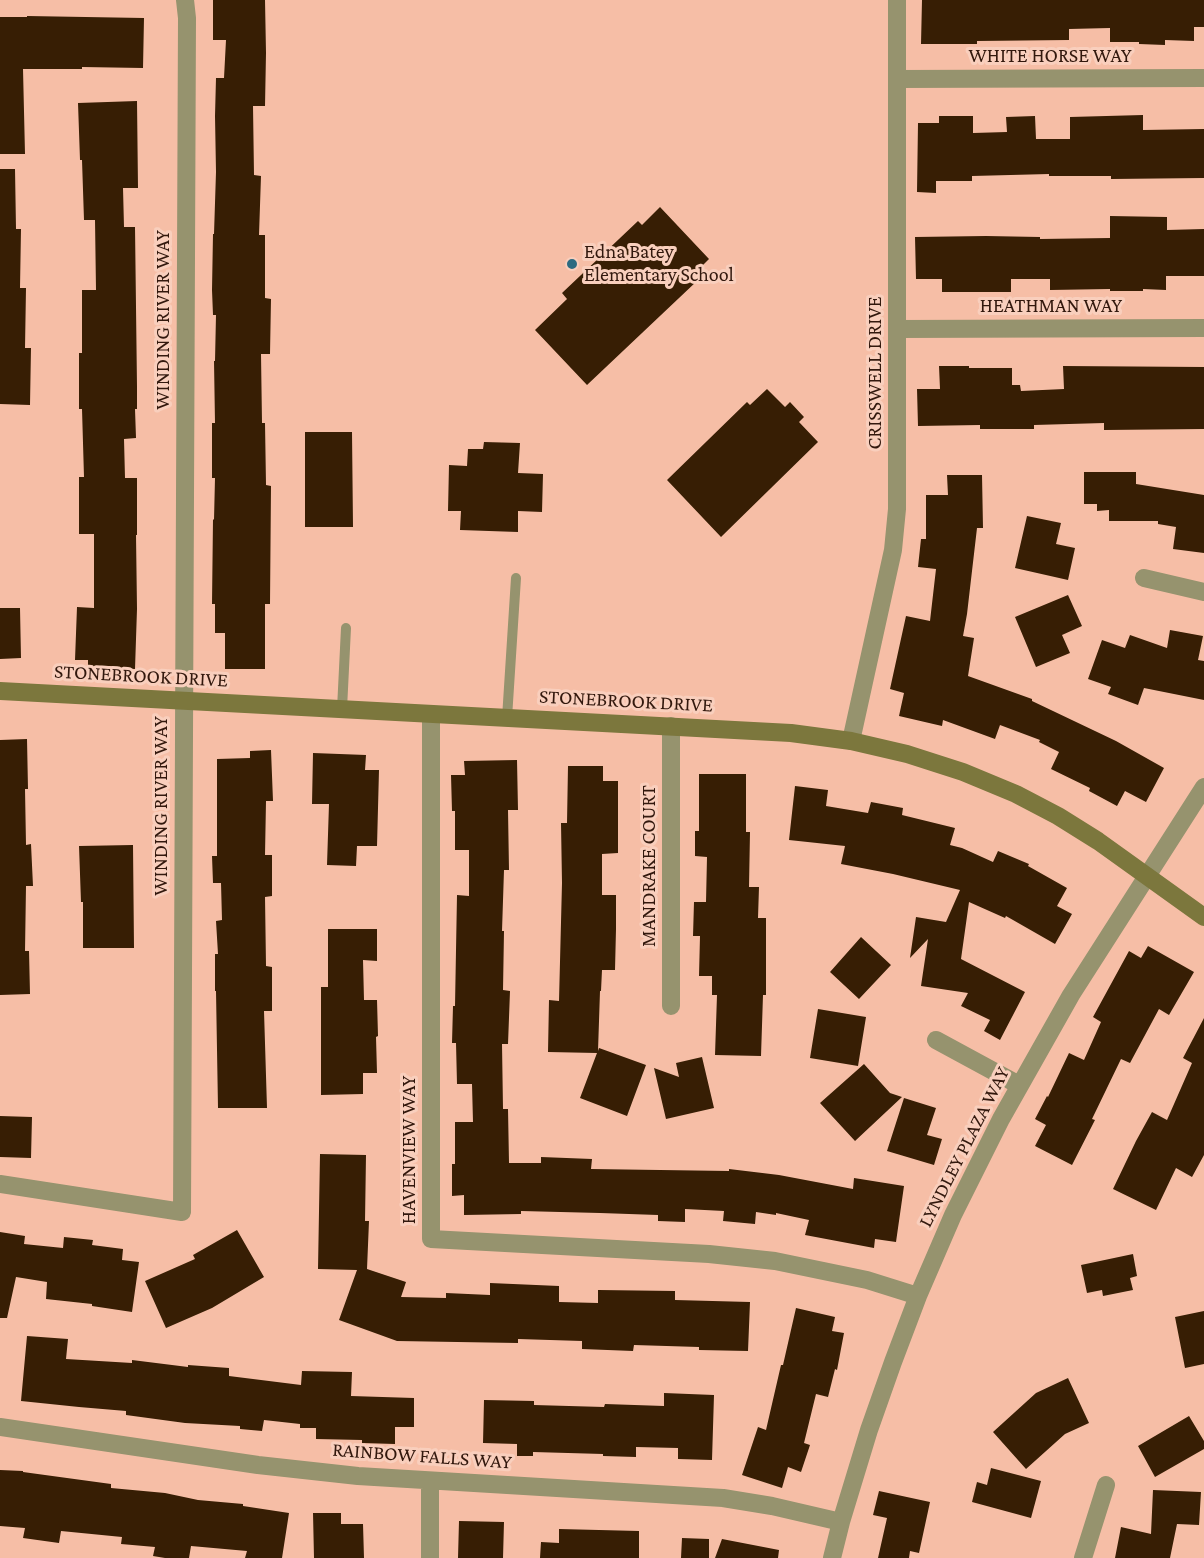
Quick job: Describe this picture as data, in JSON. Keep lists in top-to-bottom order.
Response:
{
  "streets": {
    "street": [
      "WHITE HORSE WAY",
      "HEATHMAN WAY",
      "WINDING RIVER WAY",
      "CRISSWELL DRIVE",
      "STONEBROOK DRIVE",
      "MANDRAKE COURT",
      "LYNDLEY PLAZA WAY",
      "HAVENVIEW WAY",
      "RAINBOW FALLS WAY"
    ]
  },
  "crossings": [
    ["WHITE HORSE WAY", "CRISSWELL DRIVE"],
    ["HEATHMAN WAY", "CRISSWELL DRIVE"],
    ["WINDING RIVER WAY", "STONEBROOK DRIVE"],
    ["CRISSWELL DRIVE", "STONEBROOK DRIVE"],
    ["STONEBROOK DRIVE", "MANDRAKE COURT"],
    ["STONEBROOK DRIVE", "LYNDLEY PLAZA WAY"],
    ["STONEBROOK DRIVE", "HAVENVIEW WAY"],
    ["LYNDLEY PLAZA WAY", "HAVENVIEW WAY"],
    ["LYNDLEY PLAZA WAY", "RAINBOW FALLS WAY"]
  ],
  "places": ["Edna Batey Elementary School"]
}
